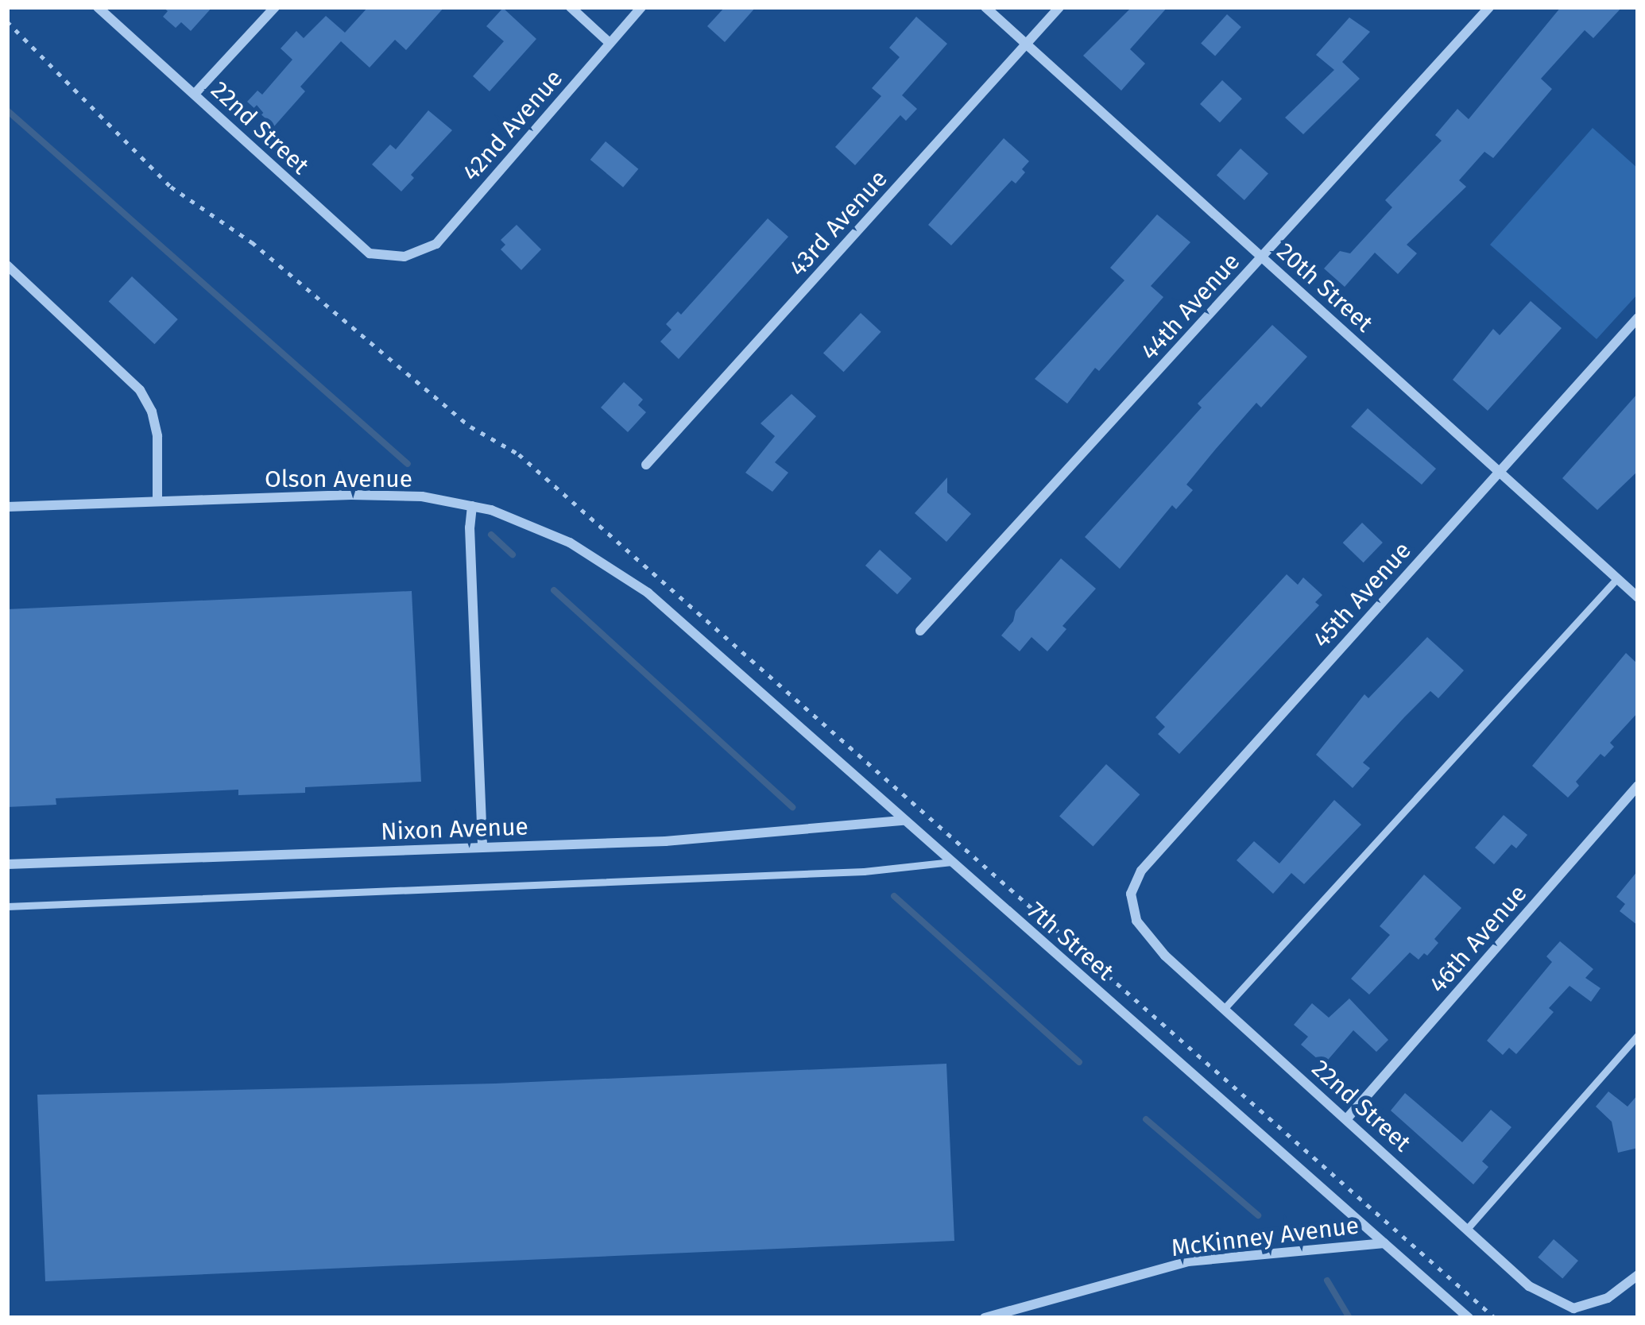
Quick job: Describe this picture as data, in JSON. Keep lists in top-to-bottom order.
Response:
{
  "streets": {
    "street": [
      "42nd Avenue",
      "22nd Street",
      "43rd Avenue",
      "20th Street",
      "44th Avenue",
      "Olson Avenue",
      "45th Avenue",
      "Nixon Avenue",
      "46th Avenue",
      "7th Street",
      "McKinney Avenue"
    ]
  },
  "crossings": [
    ["42nd Avenue", "22nd Street"],
    ["22nd Street", "45th Avenue"],
    ["22nd Street", "46th Avenue"],
    ["43rd Avenue", "20th Street"],
    ["20th Street", "44th Avenue"],
    ["20th Street", "45th Avenue"],
    ["Olson Avenue", "7th Street"],
    ["Nixon Avenue", "7th Street"],
    ["7th Street", "McKinney Avenue"]
  ]
}
